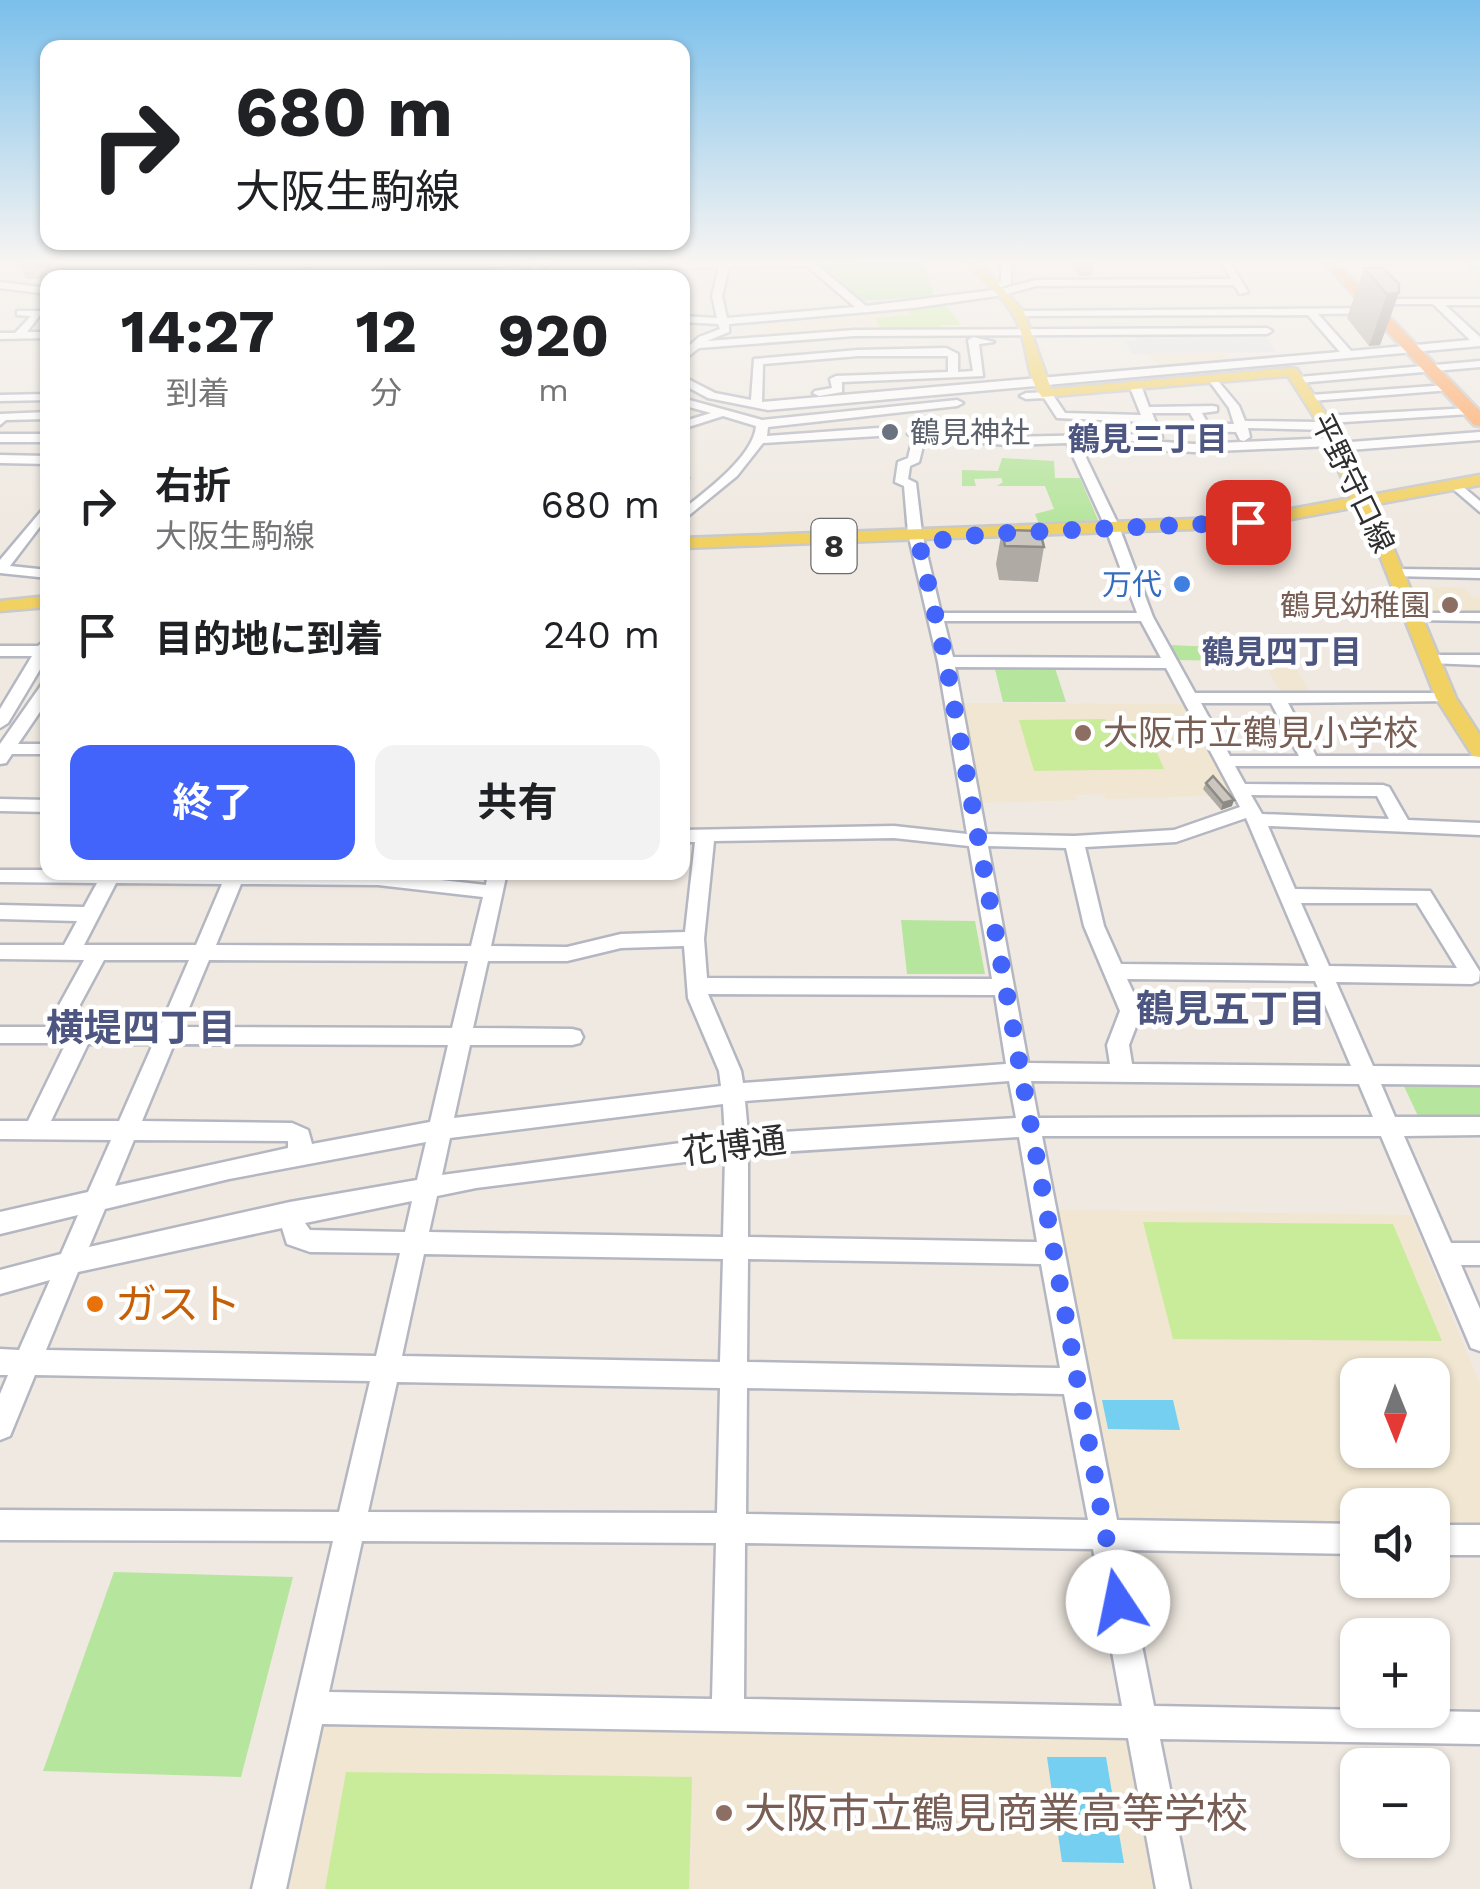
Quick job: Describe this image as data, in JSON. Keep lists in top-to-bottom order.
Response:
{
  "streets": {
    "main road": ["平野守口線", "8"],
    "street": ["花博通"]
  },
  "crossings": [
    ["平野守口線", "8"]
  ],
  "districts": [
    "鶴見三丁目",
    "鶴見四丁目",
    "鶴見五丁目",
    "横堤四丁目"
  ],
  "places": [
    "鶴見神社",
    "万代",
    "鶴見幼稚園",
    "大阪市立鶴見小学校",
    "ガスト",
    "大阪市立鶴見商業高等学校"
  ],
  "north": "bottom",
  "page": {
    "turn": ["680 m", "大阪生駒線"],
    "eta": [
      "14:27",
      "到着",
      "12",
      "分",
      "920",
      "m"
    ],
    "list": [
      {
        "name": "右折",
        "note": "大阪生駒線",
        "value": "680 m"
      },
      {
        "name": "目的地に到着",
        "value": "240 m"
      }
    ],
    "buttons": ["終了", "共有"],
    "map_buttons": ["+", "−"]
  }
}
